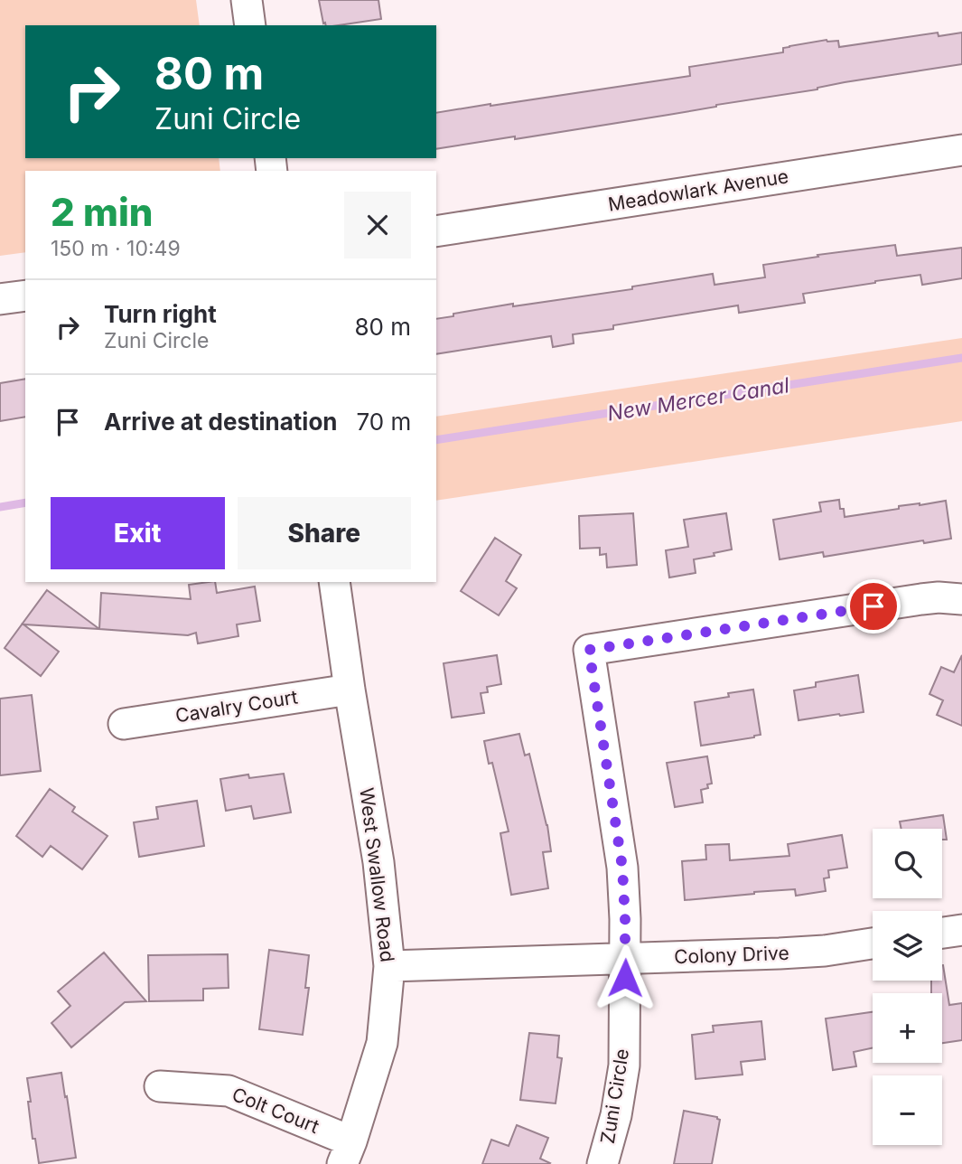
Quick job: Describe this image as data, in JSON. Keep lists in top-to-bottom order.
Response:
{
  "streets": {
    "street": [
      "Meadowlark Avenue",
      "Cavalry Court",
      "West Swallow Road",
      "Colony Drive",
      "Zuni Circle",
      "Colt Court"
    ]
  },
  "crossings": [
    ["Cavalry Court", "West Swallow Road"],
    ["West Swallow Road", "Colony Drive"],
    ["West Swallow Road", "Colt Court"],
    ["Colony Drive", "Zuni Circle"]
  ],
  "water": ["New Mercer Canal"],
  "page": {
    "turn": ["80 m", "Zuni Circle"],
    "heading": ["2 min", "150 m · 10:49"],
    "list": [
      {
        "name": "Turn right",
        "note": "Zuni Circle",
        "value": "80 m"
      },
      {
        "name": "Arrive at destination",
        "value": "70 m"
      }
    ],
    "buttons": ["Exit", "Share"],
    "map_buttons": ["+", "−"]
  }
}
